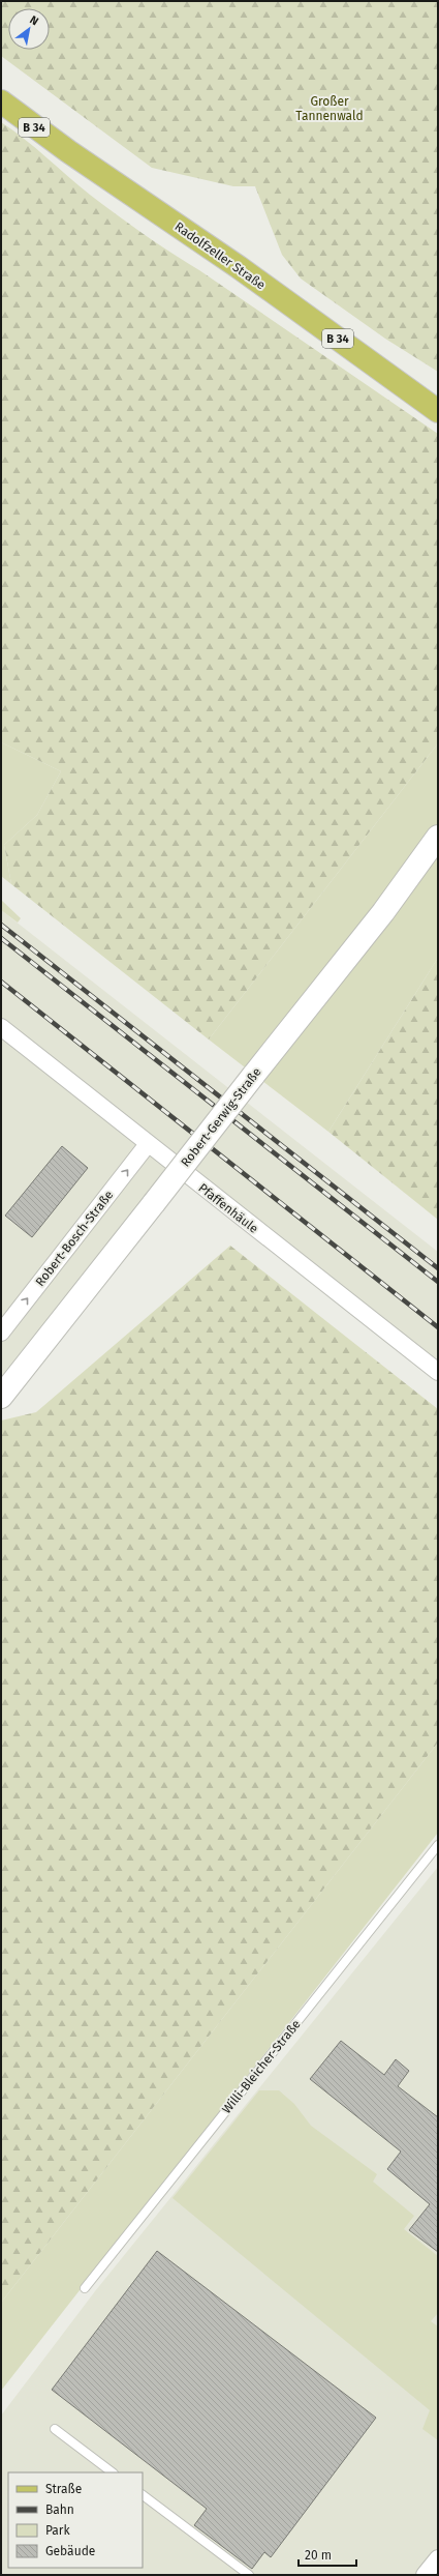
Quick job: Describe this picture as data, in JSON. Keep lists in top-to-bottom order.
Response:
{
  "streets": {
    "main road": ["B 34", "Radolfzeller Straße"],
    "street": ["Robert-Gerwig-Straße", "Pfaffenhäule", "Robert-Bosch-Straße"],
    "lane": ["Willi-Bleicher-Straße"]
  },
  "crossings": [
    ["Pfaffenhäule", "Robert-Bosch-Straße"]
  ],
  "one_way": ["Robert-Bosch-Straße"],
  "parks": ["Großer Tannenwald"],
  "legend": [
    "Straße",
    "Bahn",
    "Park",
    "Gebäude"
  ],
  "scale_bar": "20 m",
  "north": "top right"
}
